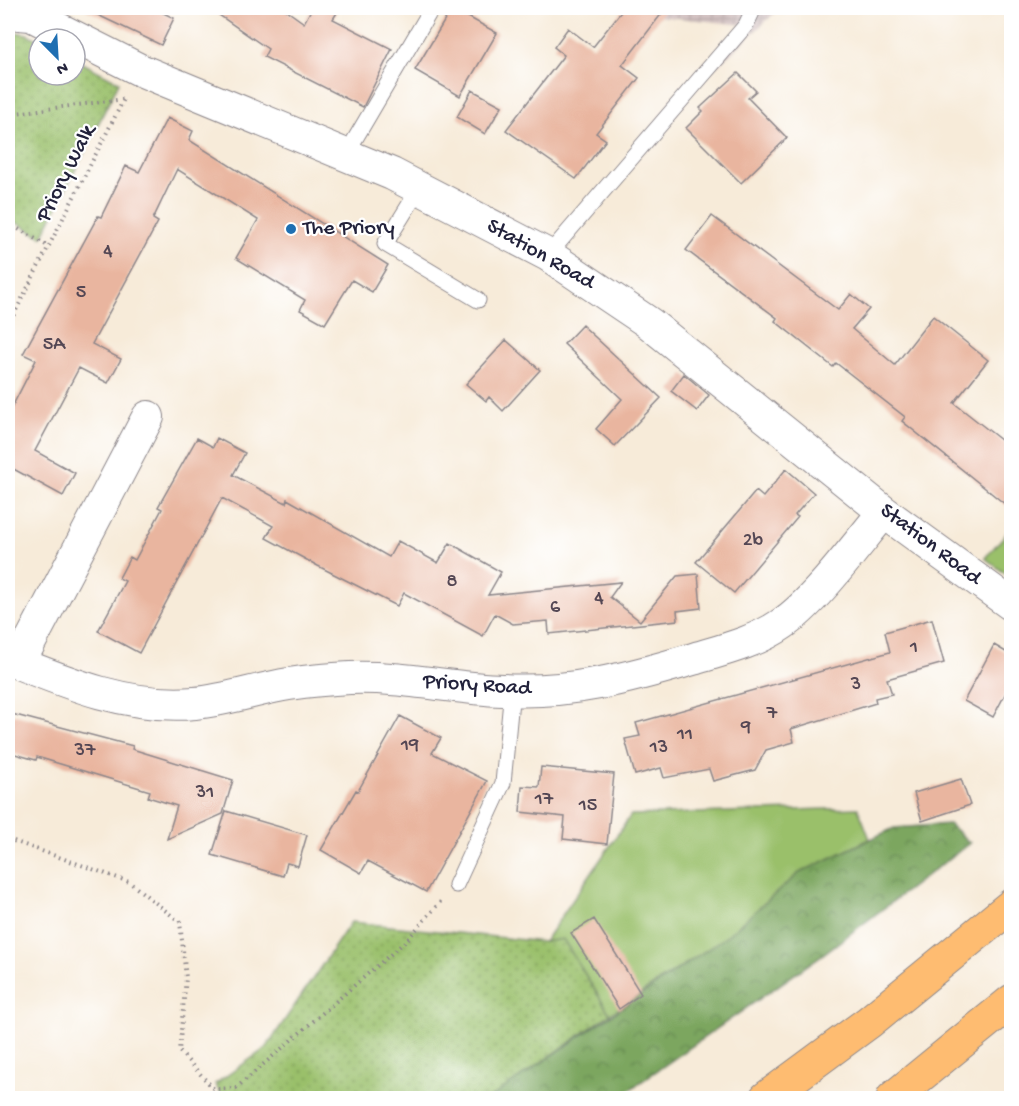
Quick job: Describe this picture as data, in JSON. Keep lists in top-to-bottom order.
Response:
{
  "streets": {
    "street": ["Station Road", "Priory Road"],
    "path": ["Priory Walk"]
  },
  "crossings": [
    ["Priory Walk", "Station Road"],
    ["Station Road", "Priory Road"]
  ],
  "places": ["The Priory"],
  "house_numbers": [
    "4",
    "5",
    "5A",
    "2b",
    "8",
    "4",
    "6",
    "1",
    "3",
    "7",
    "9",
    "11",
    "19",
    "13",
    "37",
    "31",
    "17",
    "15"
  ],
  "north": "bottom right"
}
